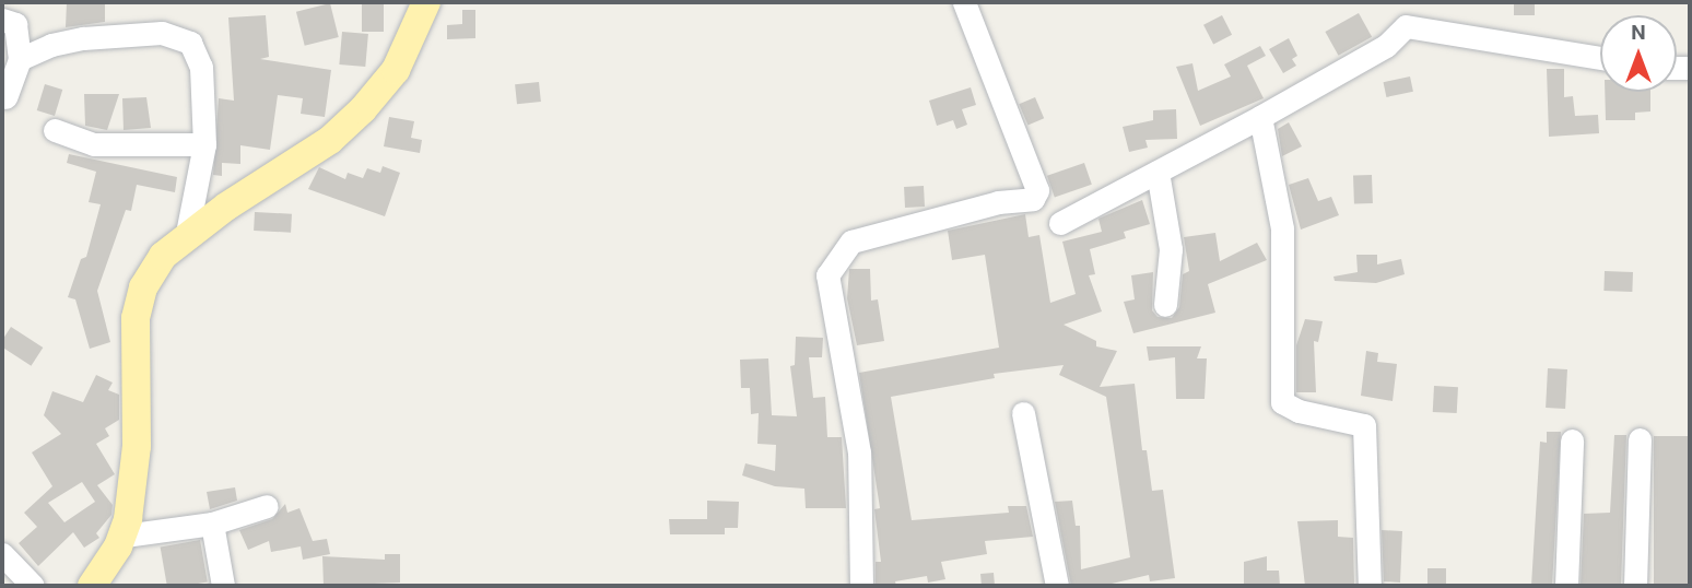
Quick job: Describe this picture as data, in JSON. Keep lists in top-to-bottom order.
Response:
{
  "north": "top"
}
